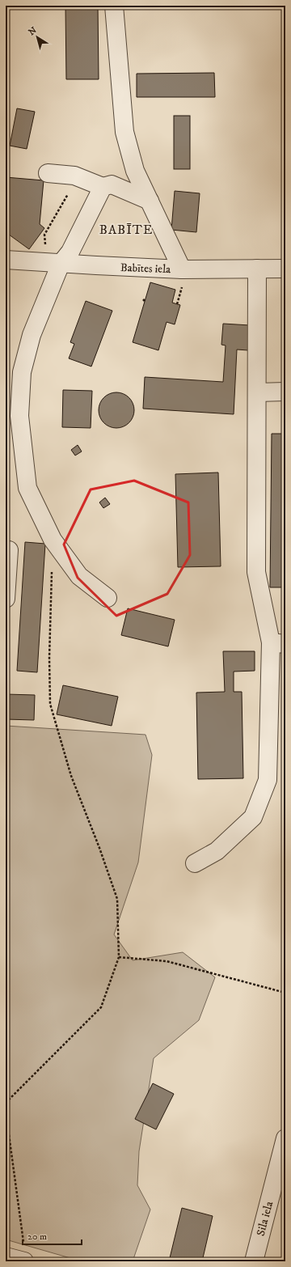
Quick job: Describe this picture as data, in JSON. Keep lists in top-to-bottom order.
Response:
{
  "streets": {
    "street": ["Babītes iela", "Sila iela"]
  },
  "districts": ["BABĪTE"],
  "scale_bar": "20 m",
  "north": "top left"
}
